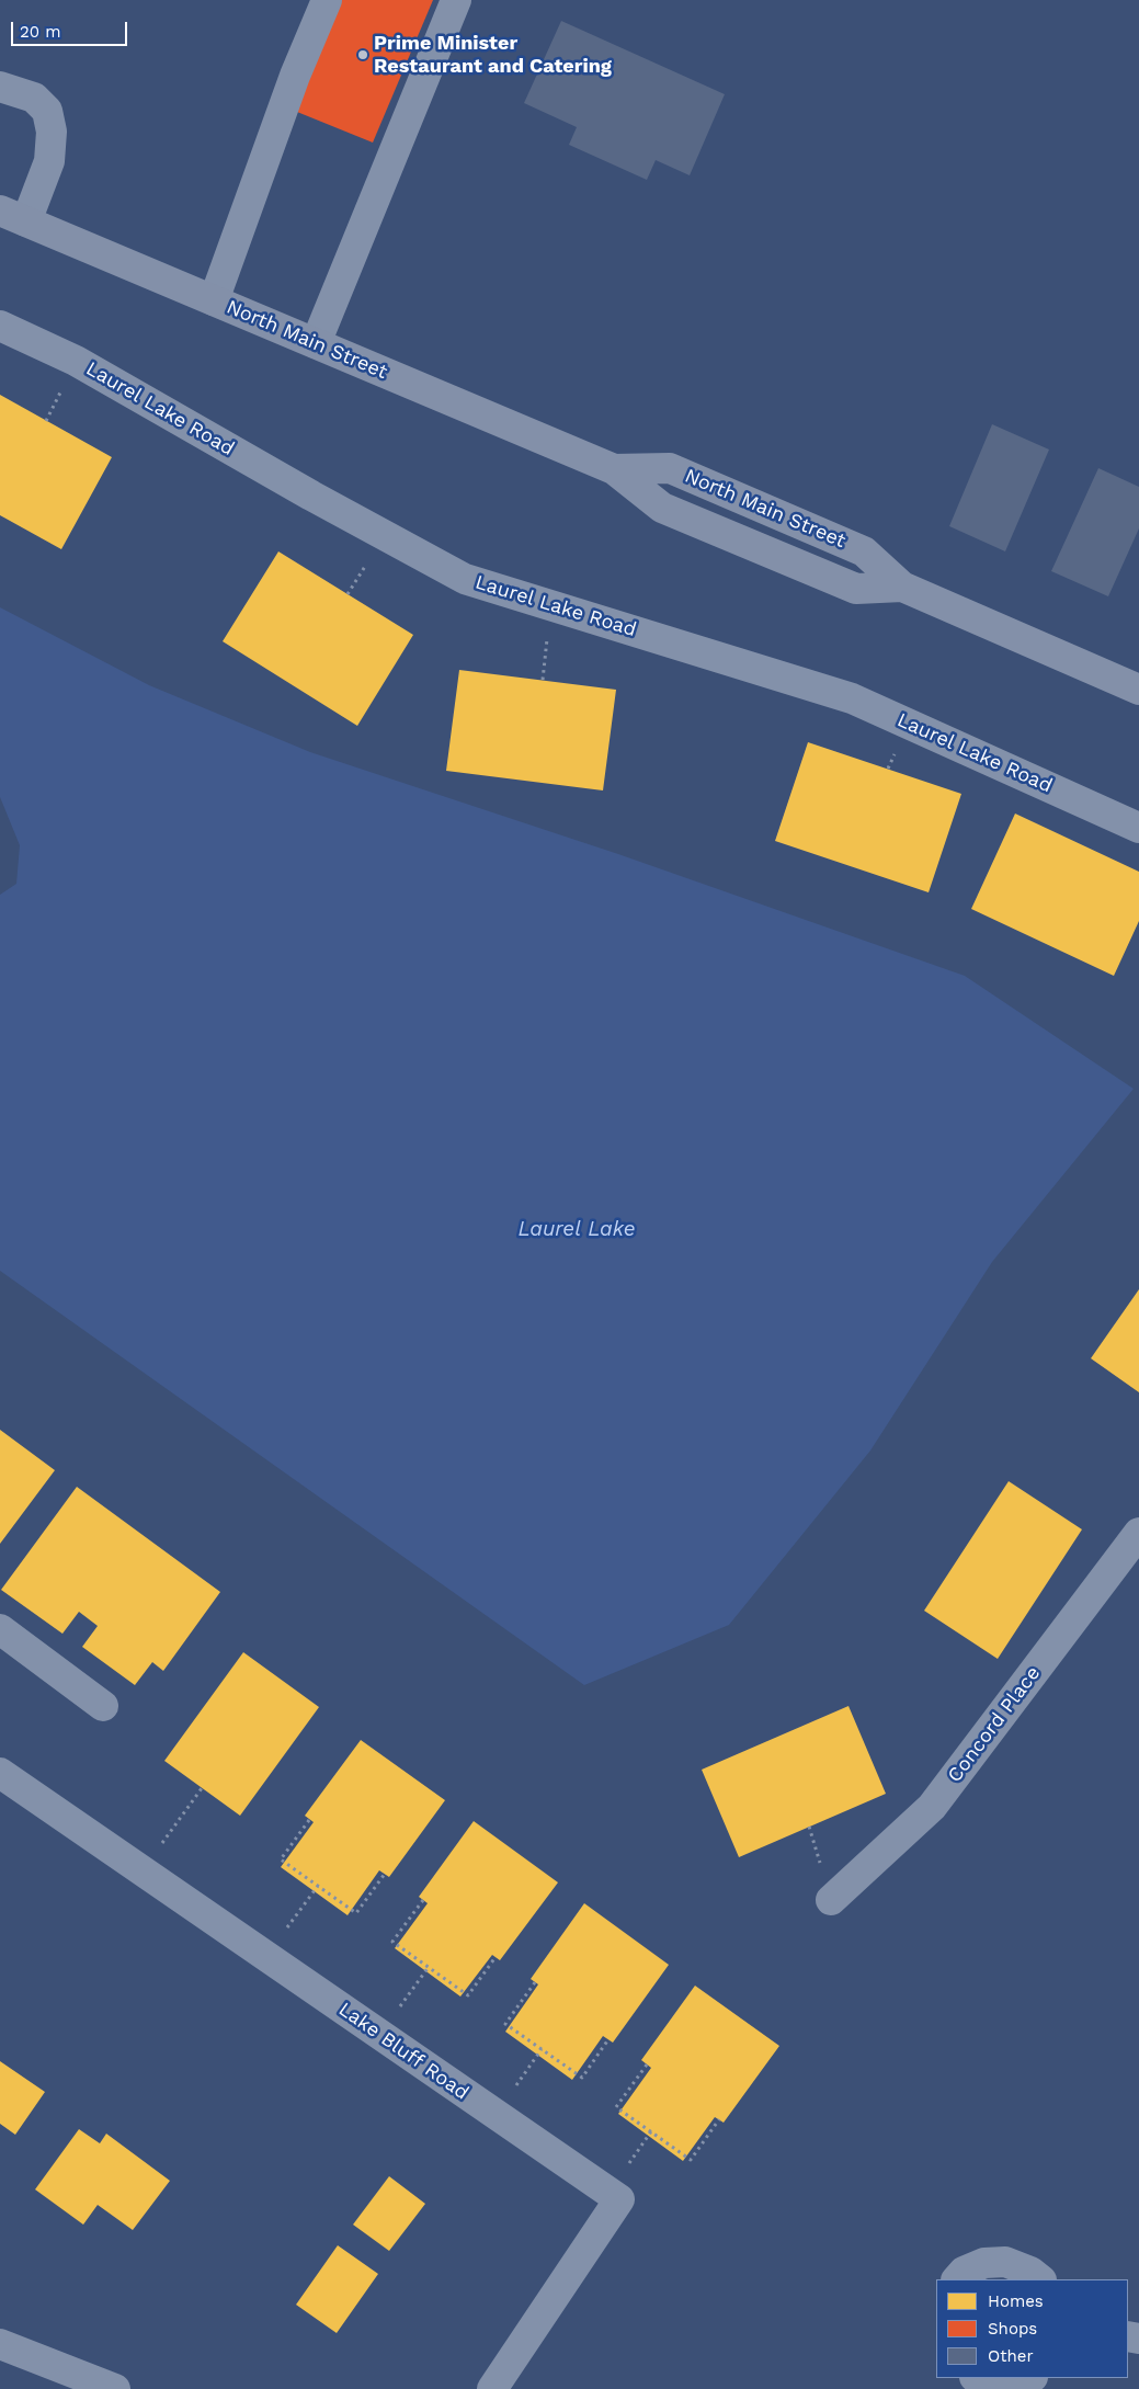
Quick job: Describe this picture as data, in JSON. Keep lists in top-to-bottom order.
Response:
{
  "streets": {
    "main road": ["North Main Street"],
    "street": ["Laurel Lake Road", "Concord Place", "Lake Bluff Road"]
  },
  "water": ["Laurel Lake"],
  "places": ["Prime Minister Restaurant and Catering"],
  "legend": ["Homes", "Shops", "Other"],
  "scale_bar": "20 m"
}
